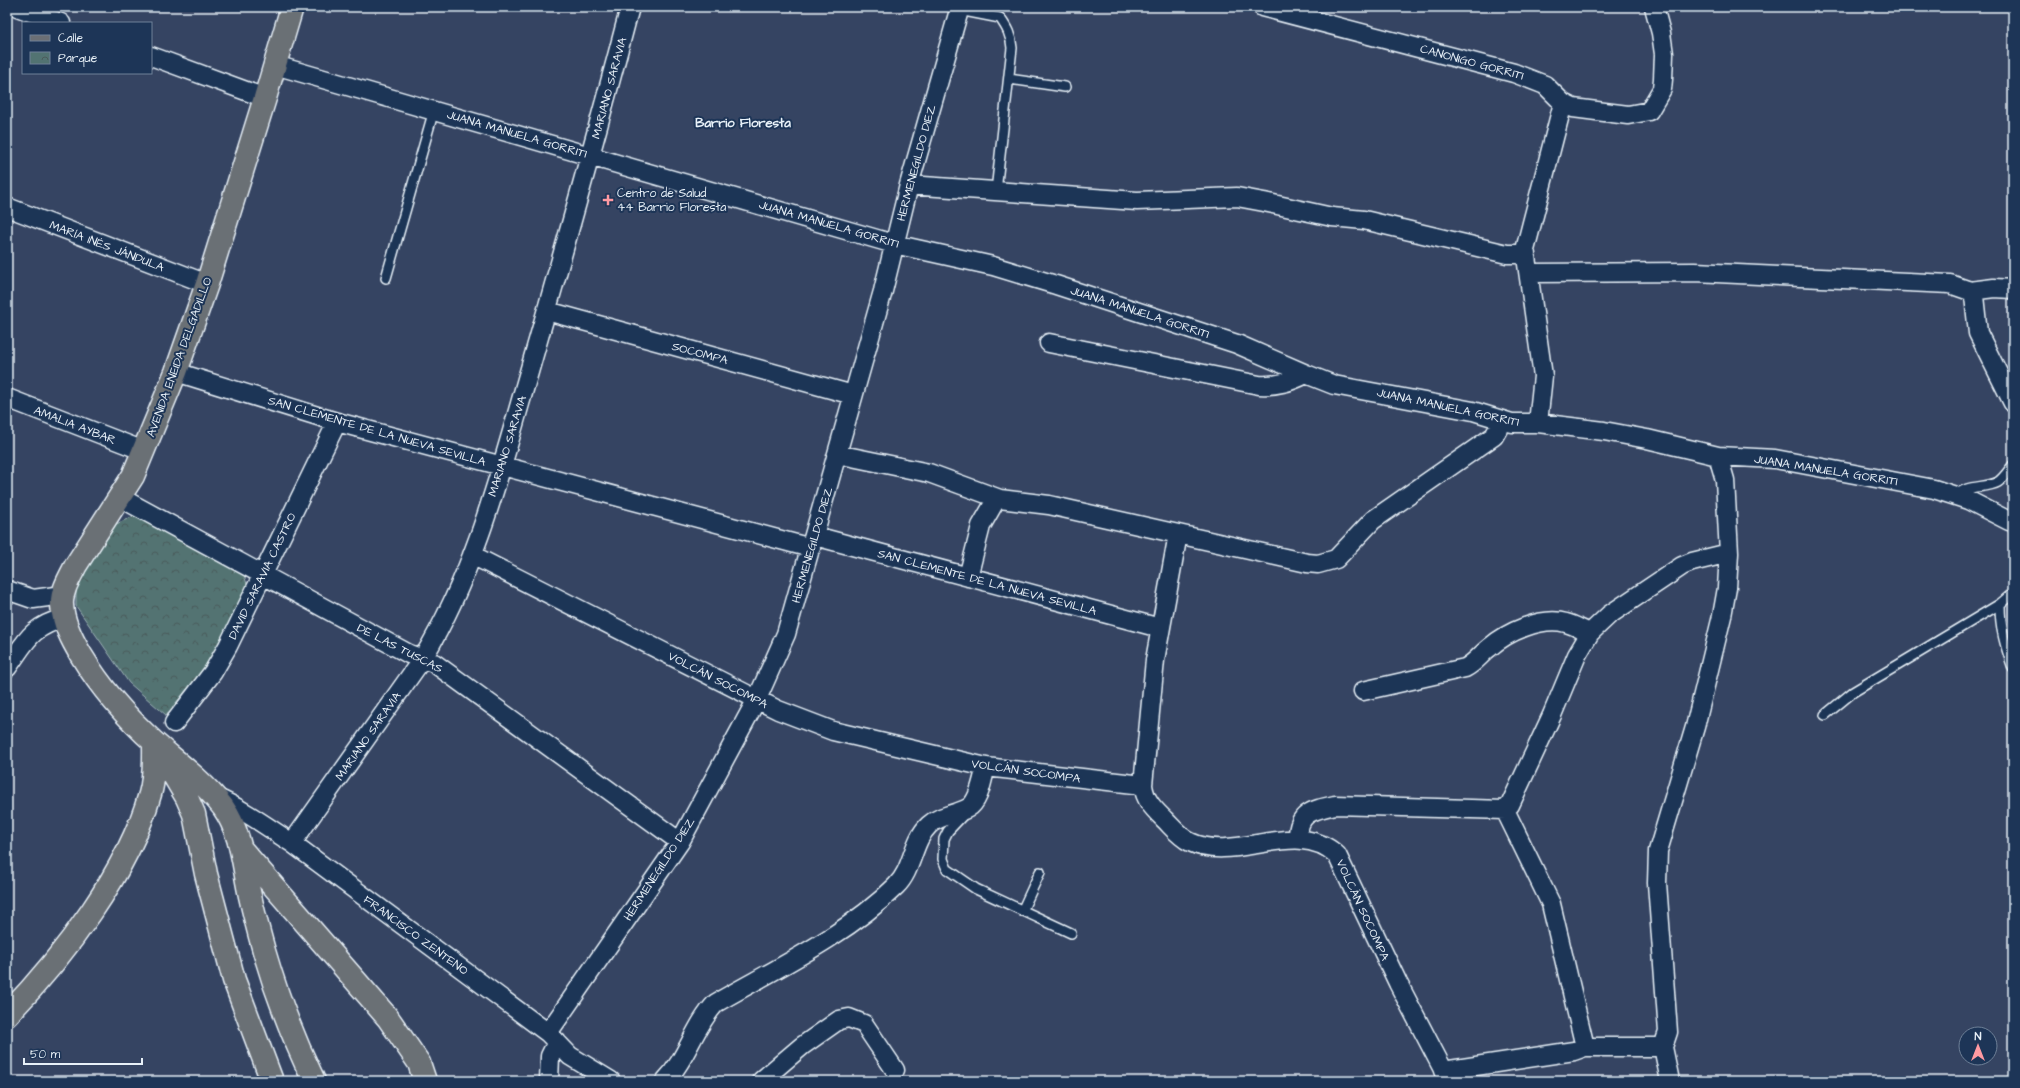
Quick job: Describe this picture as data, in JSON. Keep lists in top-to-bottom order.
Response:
{
  "streets": {
    "main road": ["AVENIDA ENEIDA DELGADILLO"],
    "street": [
      "CANONIGO GORRITI",
      "MARIANO SARAVIA",
      "JUANA MANUELA GORRITI",
      "HERMENEGILDO DIEZ",
      "MARÍA INÉS JÁNDULA",
      "SOCOMPA",
      "AMALIA AYBAR",
      "SAN CLEMENTE DE LA NUEVA SEVILLA",
      "DAVID SARAVIA CASTRO",
      "DE LAS TUSCAS",
      "VOLCÁN SOCOMPA",
      "FRANCISCO ZENTENO"
    ]
  },
  "crossings": [
    ["MARIANO SARAVIA", "JUANA MANUELA GORRITI"],
    ["MARIANO SARAVIA", "SOCOMPA"],
    ["MARIANO SARAVIA", "SAN CLEMENTE DE LA NUEVA SEVILLA"],
    ["MARIANO SARAVIA", "DE LAS TUSCAS"],
    ["MARIANO SARAVIA", "VOLCÁN SOCOMPA"],
    ["MARIANO SARAVIA", "FRANCISCO ZENTENO"],
    ["JUANA MANUELA GORRITI", "HERMENEGILDO DIEZ"],
    ["JUANA MANUELA GORRITI", "AVENIDA ENEIDA DELGADILLO"],
    ["HERMENEGILDO DIEZ", "SOCOMPA"],
    ["HERMENEGILDO DIEZ", "SAN CLEMENTE DE LA NUEVA SEVILLA"],
    ["HERMENEGILDO DIEZ", "DE LAS TUSCAS"],
    ["HERMENEGILDO DIEZ", "VOLCÁN SOCOMPA"],
    ["HERMENEGILDO DIEZ", "FRANCISCO ZENTENO"],
    ["MARÍA INÉS JÁNDULA", "AVENIDA ENEIDA DELGADILLO"],
    ["AVENIDA ENEIDA DELGADILLO", "AMALIA AYBAR"],
    ["AVENIDA ENEIDA DELGADILLO", "SAN CLEMENTE DE LA NUEVA SEVILLA"],
    ["AVENIDA ENEIDA DELGADILLO", "DE LAS TUSCAS"],
    ["SAN CLEMENTE DE LA NUEVA SEVILLA", "DAVID SARAVIA CASTRO"],
    ["DAVID SARAVIA CASTRO", "DE LAS TUSCAS"]
  ],
  "districts": ["Barrio Floresta"],
  "places": {
    "health": ["Centro de Salud 44 Barrio Floresta"]
  },
  "legend": ["Calle", "Parque"],
  "scale_bar": "50 m",
  "north": "top"
}
